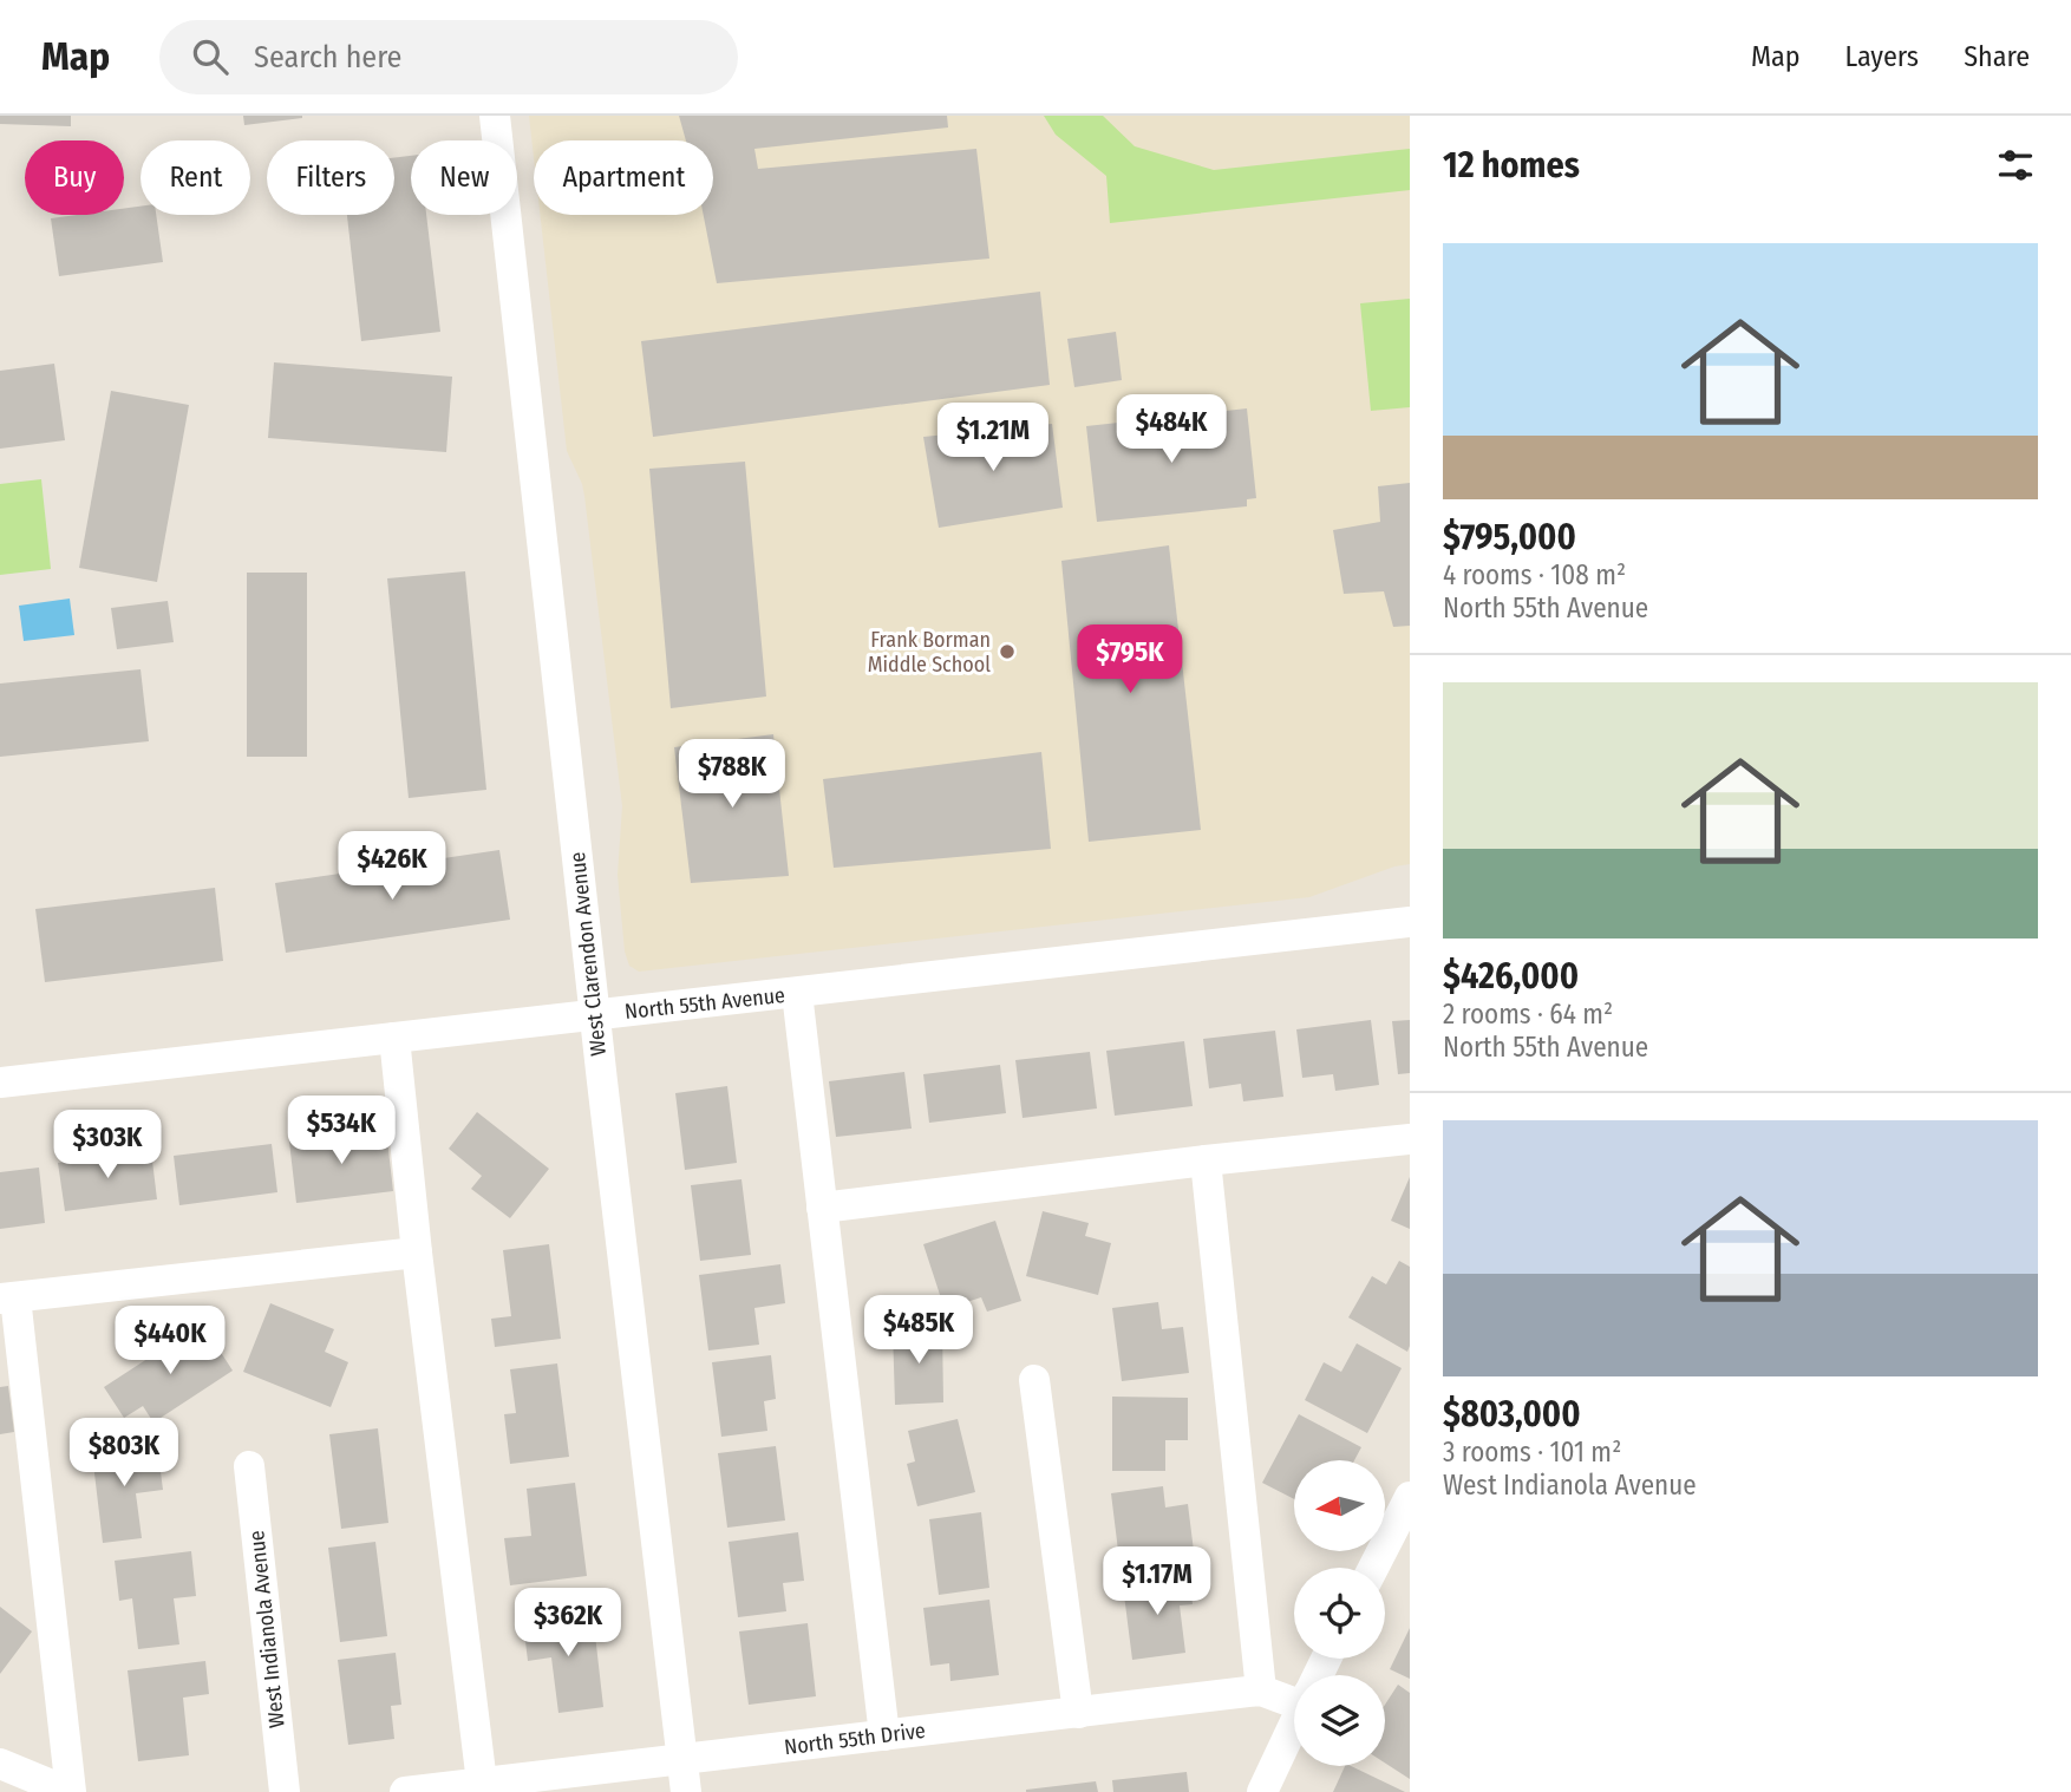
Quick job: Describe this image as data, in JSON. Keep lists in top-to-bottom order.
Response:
{
  "streets": {
    "street": [
      "West Clarendon Avenue",
      "North 55th Avenue",
      "West Indianola Avenue",
      "North 55th Drive"
    ]
  },
  "crossings": [
    ["West Clarendon Avenue", "North 55th Avenue"],
    ["West Clarendon Avenue", "North 55th Drive"]
  ],
  "places": ["Frank Borman Middle School"],
  "north": "left",
  "page": {
    "header": "Map",
    "search": "Search here",
    "nav": ["Map", "Layers", "Share"],
    "heading": "12 homes",
    "chip": [
      "Buy",
      "Rent",
      "Filters",
      "New",
      "Apartment"
    ],
    "list": [
      {
        "name": "$795,000",
        "note": "4 rooms · 108 m² · North 55th Avenue"
      },
      {
        "name": "$426,000",
        "note": "2 rooms · 64 m² · North 55th Avenue"
      },
      {
        "name": "$803,000",
        "note": "3 rooms · 101 m² · West Indianola Avenue"
      }
    ],
    "price": [
      "$484K",
      "$1.21M",
      "$795K",
      "$788K",
      "$426K",
      "$534K",
      "$303K",
      "$485K",
      "$440K",
      "$803K",
      "$1.17M",
      "$362K"
    ]
  }
}
